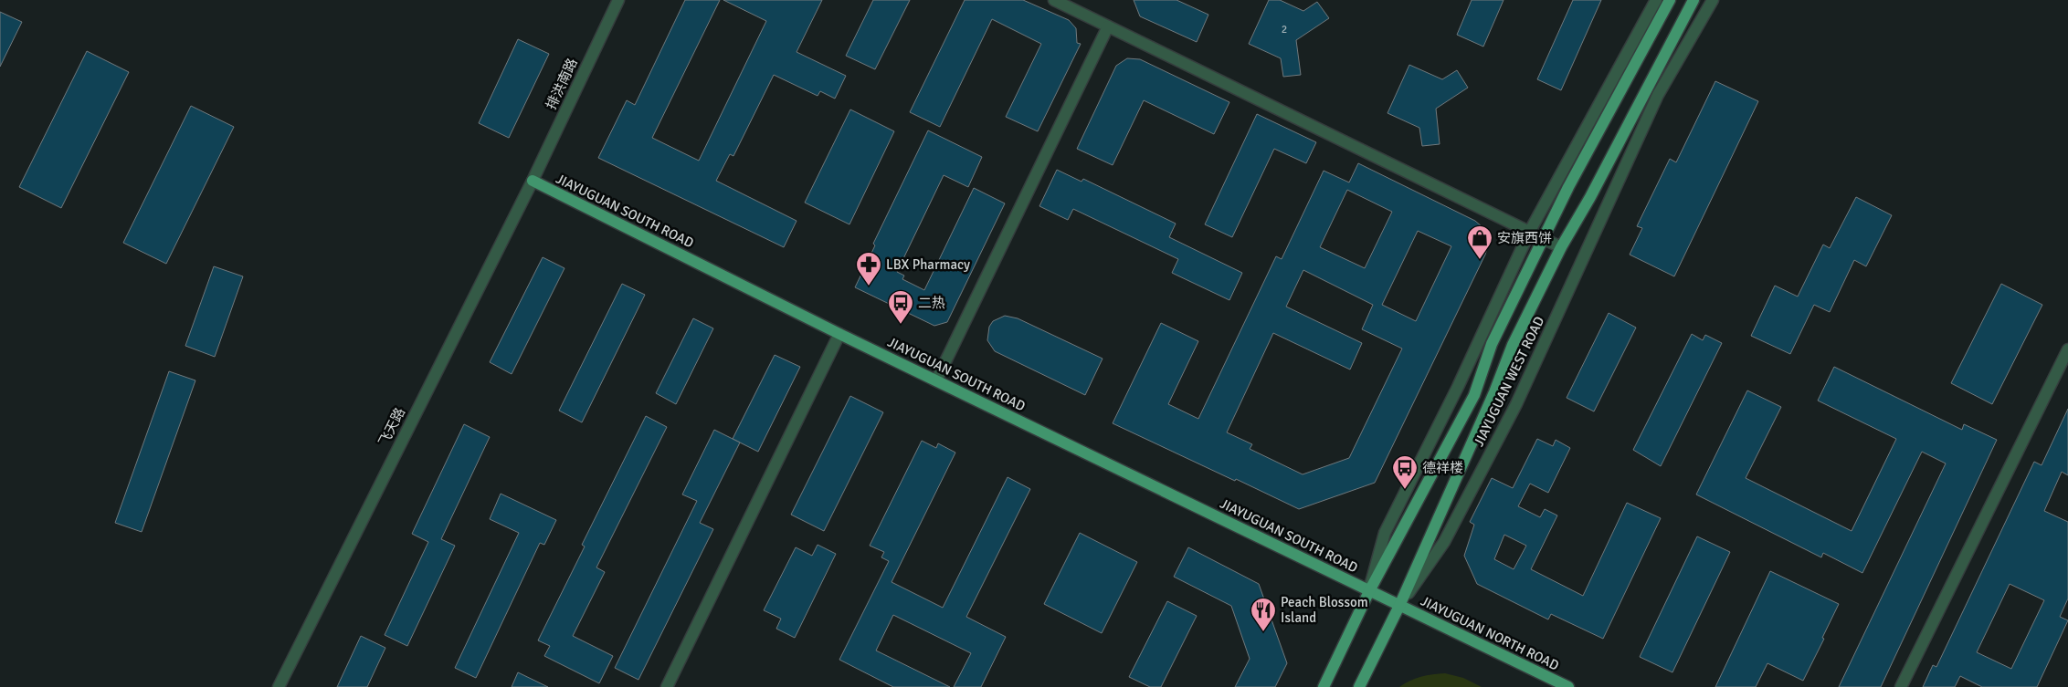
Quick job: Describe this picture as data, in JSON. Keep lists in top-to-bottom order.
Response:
{
  "streets": {
    "main road": ["JIAYUGUAN SOUTH ROAD", "JIAYUGUAN WEST ROAD", "JIAYUGUAN NORTH ROAD"],
    "street": ["排洪南路", "飞天路"]
  },
  "crossings": [
    ["排洪南路", "JIAYUGUAN SOUTH ROAD"],
    ["排洪南路", "飞天路"],
    ["JIAYUGUAN SOUTH ROAD", "JIAYUGUAN WEST ROAD"],
    ["JIAYUGUAN SOUTH ROAD", "飞天路"],
    ["JIAYUGUAN SOUTH ROAD", "JIAYUGUAN NORTH ROAD"],
    ["JIAYUGUAN WEST ROAD", "JIAYUGUAN NORTH ROAD"]
  ],
  "places": {
    "shop": ["安旗西饼"],
    "pharmacy": ["LBX Pharmacy"],
    "bus stop": ["二热", "德祥楼"],
    "restaurant": ["Peach Blossom Island"]
  },
  "house_numbers": ["2"]
}
